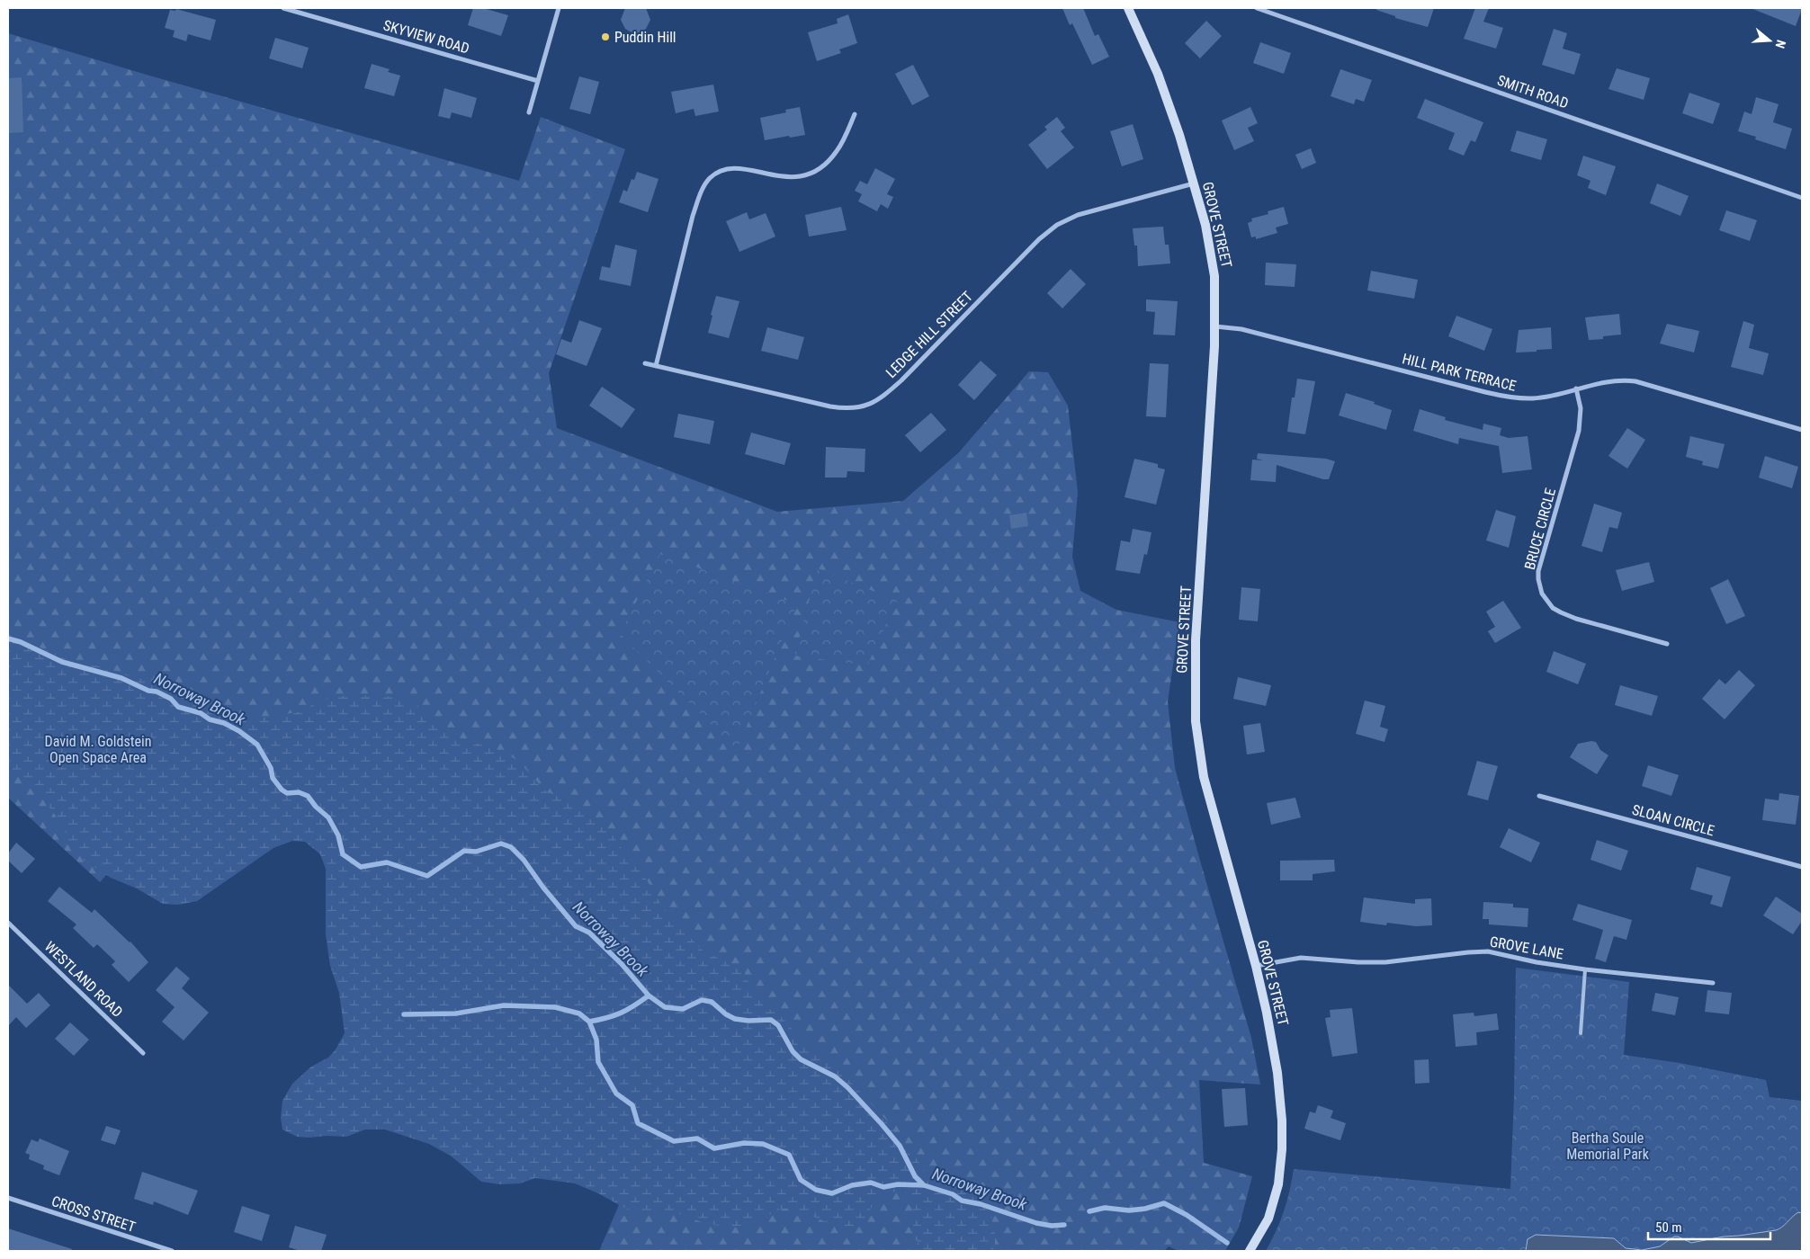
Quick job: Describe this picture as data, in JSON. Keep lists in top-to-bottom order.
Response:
{
  "streets": {
    "street": [
      "SKYVIEW ROAD",
      "SMITH ROAD",
      "GROVE STREET",
      "LEDGE HILL STREET",
      "HILL PARK TERRACE",
      "BRUCE CIRCLE",
      "SLOAN CIRCLE",
      "GROVE LANE",
      "WESTLAND ROAD",
      "CROSS STREET"
    ]
  },
  "crossings": [
    ["GROVE STREET", "LEDGE HILL STREET"],
    ["GROVE STREET", "HILL PARK TERRACE"],
    ["GROVE STREET", "GROVE LANE"],
    ["HILL PARK TERRACE", "BRUCE CIRCLE"]
  ],
  "water": ["Norroway Brook"],
  "parks": ["David M. Goldstein Open Space Area", "Bertha Soule Memorial Park"],
  "places": ["Puddin Hill"],
  "scale_bar": "50 m",
  "north": "right"
}
